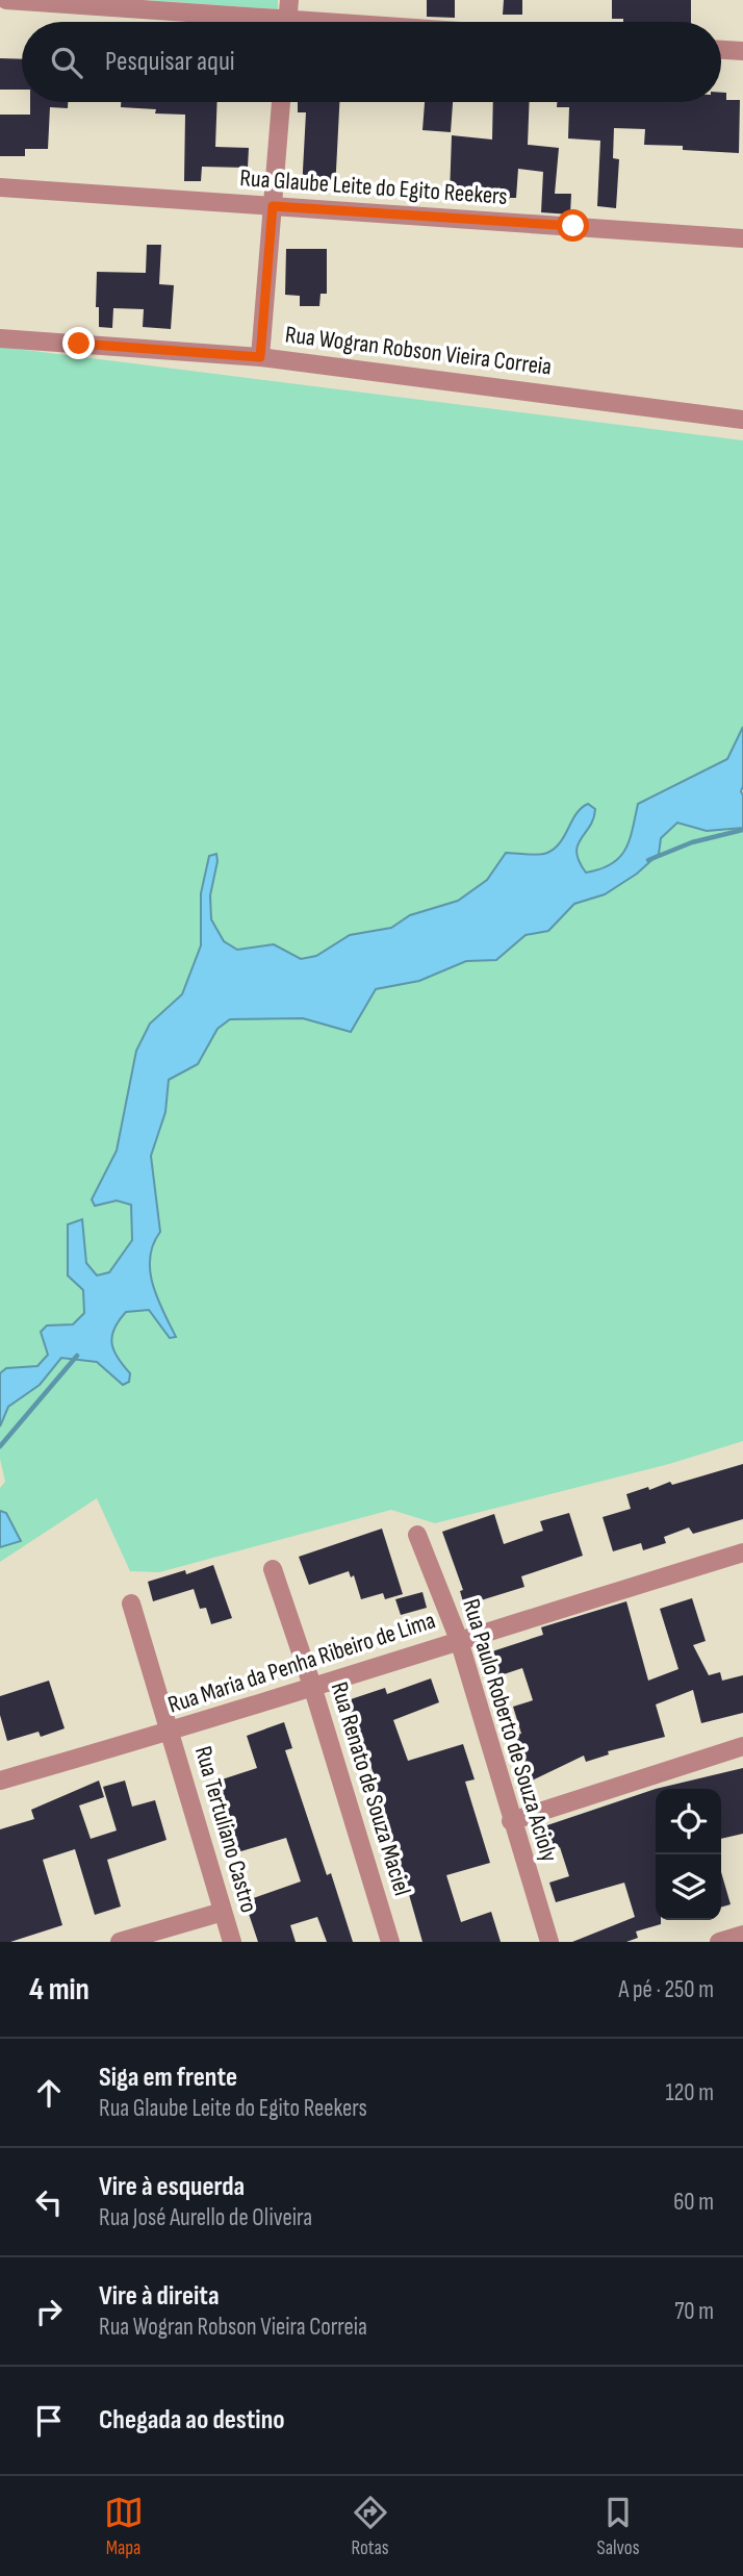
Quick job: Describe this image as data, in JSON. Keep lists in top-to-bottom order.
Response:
{
  "streets": {
    "street": [
      "Rua Glaube Leite do Egito Reekers",
      "Rua Wogran Robson Vieira Correia",
      "Rua Maria da Penha Ribeiro de Lima",
      "Rua Paulo Roberto de Souza Acioly",
      "Rua Renato de Souza Maciel",
      "Rua Tertuliano Castro"
    ]
  },
  "crossings": [
    ["Rua Maria da Penha Ribeiro de Lima", "Rua Paulo Roberto de Souza Acioly"],
    ["Rua Maria da Penha Ribeiro de Lima", "Rua Renato de Souza Maciel"],
    ["Rua Maria da Penha Ribeiro de Lima", "Rua Tertuliano Castro"]
  ],
  "page": {
    "search": "Pesquisar aqui",
    "heading": ["4 min", "A pé · 250 m"],
    "list": [
      ["Siga em frente", "Rua Glaube Leite do Egito Reekers", "120 m"],
      ["Vire à esquerda", "Rua José Aurello de Oliveira", "60 m"],
      ["Vire à direita", "Rua Wogran Robson Vieira Correia", "70 m"],
      "Chegada ao destino"
    ],
    "nav": ["Mapa", "Rotas", "Salvos"]
  }
}
